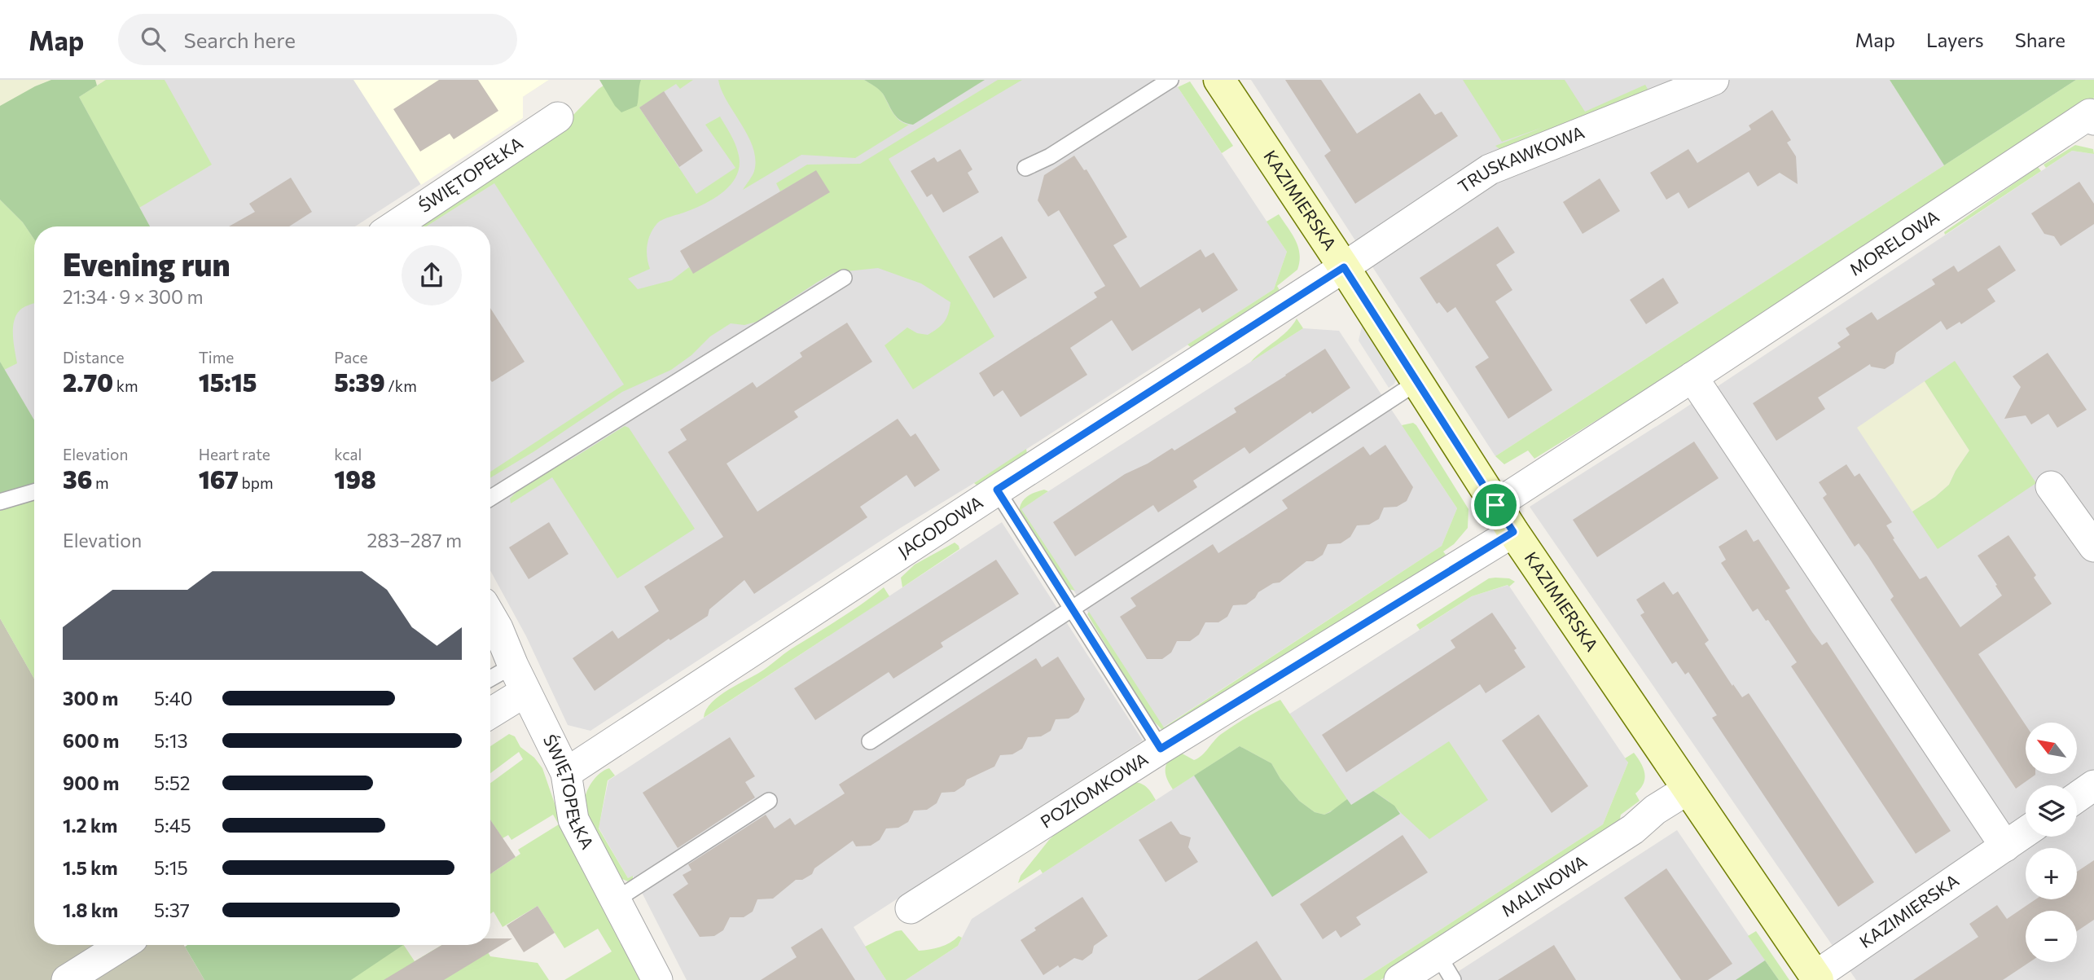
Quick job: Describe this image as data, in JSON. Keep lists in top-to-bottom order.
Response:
{
  "streets": {
    "street": [
      "TRUSKAWKOWA",
      "ŚWIĘTOPEŁKA",
      "KAZIMIERSKA",
      "MORELOWA",
      "JAGODOWA",
      "POZIOMKOWA",
      "MALINOWA"
    ]
  },
  "crossings": [
    ["TRUSKAWKOWA", "KAZIMIERSKA"],
    ["TRUSKAWKOWA", "JAGODOWA"],
    ["ŚWIĘTOPEŁKA", "JAGODOWA"],
    ["KAZIMIERSKA", "MORELOWA"],
    ["KAZIMIERSKA", "JAGODOWA"],
    ["KAZIMIERSKA", "POZIOMKOWA"],
    ["KAZIMIERSKA", "MALINOWA"]
  ],
  "north": "top left",
  "page": {
    "header": "Map",
    "search": "Search here",
    "nav": ["Map", "Layers", "Share"],
    "heading": ["Evening run", "21:34 · 9 × 300 m"],
    "stats": [
      ["Distance", "2.70 km"],
      ["Time", "15:15"],
      ["Pace", "5:39 /km"],
      ["Elevation", "36 m"],
      ["Heart rate", "167 bpm"],
      ["kcal", "198"]
    ],
    "chart": ["Elevation", "283–287 m"],
    "list": [
      {
        "name": "300 m",
        "note": "5:40"
      },
      {
        "name": "600 m",
        "note": "5:13"
      },
      {
        "name": "900 m",
        "note": "5:52"
      },
      {
        "name": "1.2 km",
        "note": "5:45"
      },
      {
        "name": "1.5 km",
        "note": "5:15"
      },
      {
        "name": "1.8 km",
        "note": "5:37"
      }
    ],
    "map_buttons": ["+", "−"]
  }
}
